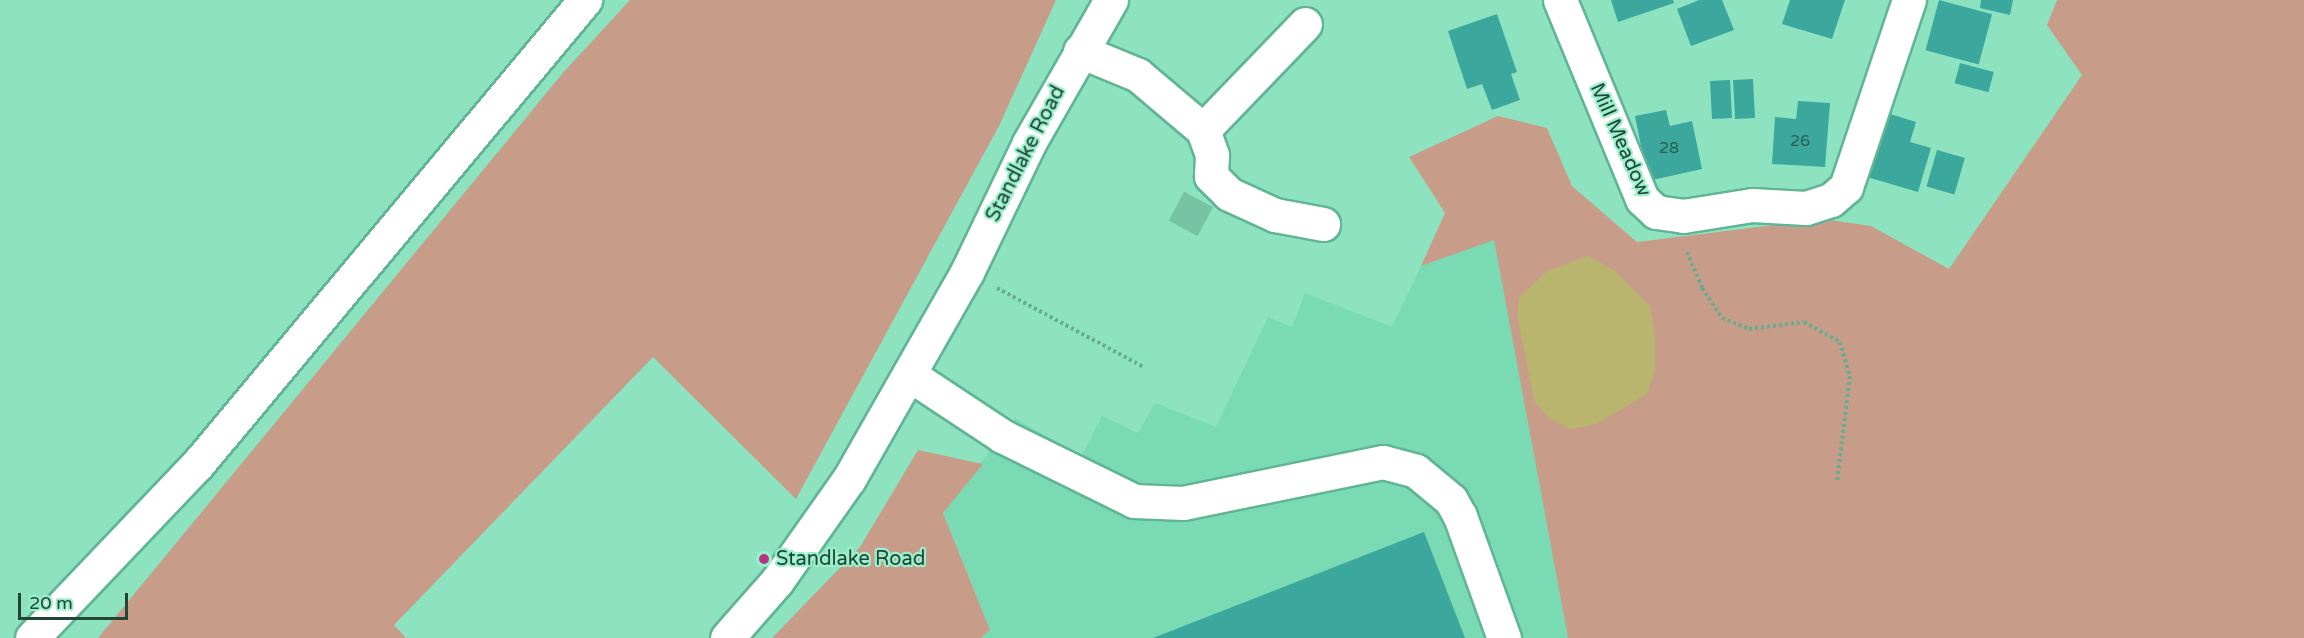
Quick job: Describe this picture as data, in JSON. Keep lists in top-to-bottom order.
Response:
{
  "streets": {
    "street": ["Mill Meadow", "Standlake Road"]
  },
  "places": ["Standlake Road"],
  "house_numbers": ["26", "28"],
  "scale_bar": "20 m"
}
